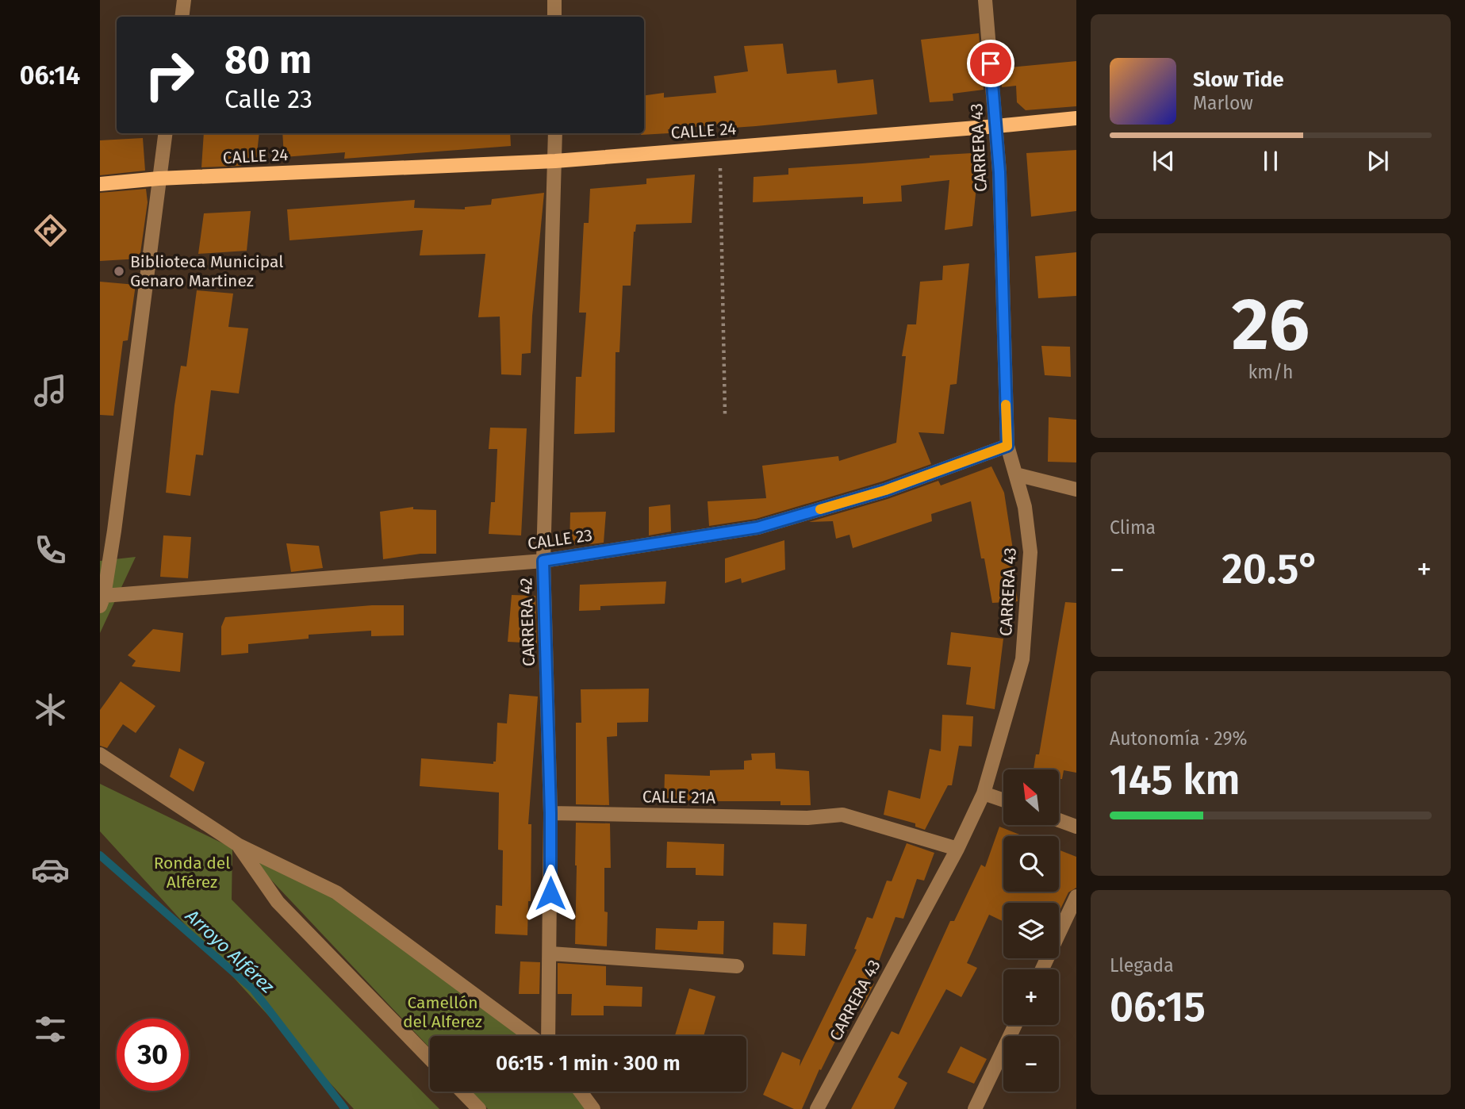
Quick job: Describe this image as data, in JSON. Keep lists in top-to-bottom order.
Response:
{
  "streets": {
    "main road": ["CALLE 24"],
    "street": [
      "CARRERA 43",
      "CALLE 23",
      "CARRERA 42",
      "CALLE 21A"
    ]
  },
  "crossings": [
    ["CALLE 24", "CARRERA 43"],
    ["CALLE 24", "CARRERA 42"],
    ["CARRERA 43", "CALLE 23"],
    ["CARRERA 43", "CALLE 21A"],
    ["CALLE 23", "CARRERA 42"],
    ["CARRERA 42", "CALLE 21A"]
  ],
  "water": ["Arroyo Alférez"],
  "parks": ["Ronda del Alférez", "Camellón del Alferez"],
  "places": ["Biblioteca Municipal Genaro Martinez"],
  "north": "top left",
  "page": {
    "tabs": "06:14",
    "turn": ["80 m", "Calle 23"],
    "song": ["Slow Tide", "Marlow"],
    "tile": [
      ["26", "km/h"],
      "Clima",
      ["Autonomía · 29%", "145 km"],
      ["Llegada", "06:15"]
    ],
    "heat": ["−", "20.5°", "+"],
    "map_buttons": ["+", "−"],
    "limit": "30",
    "trip": "06:15 · 1 min · 300 m"
  }
}
